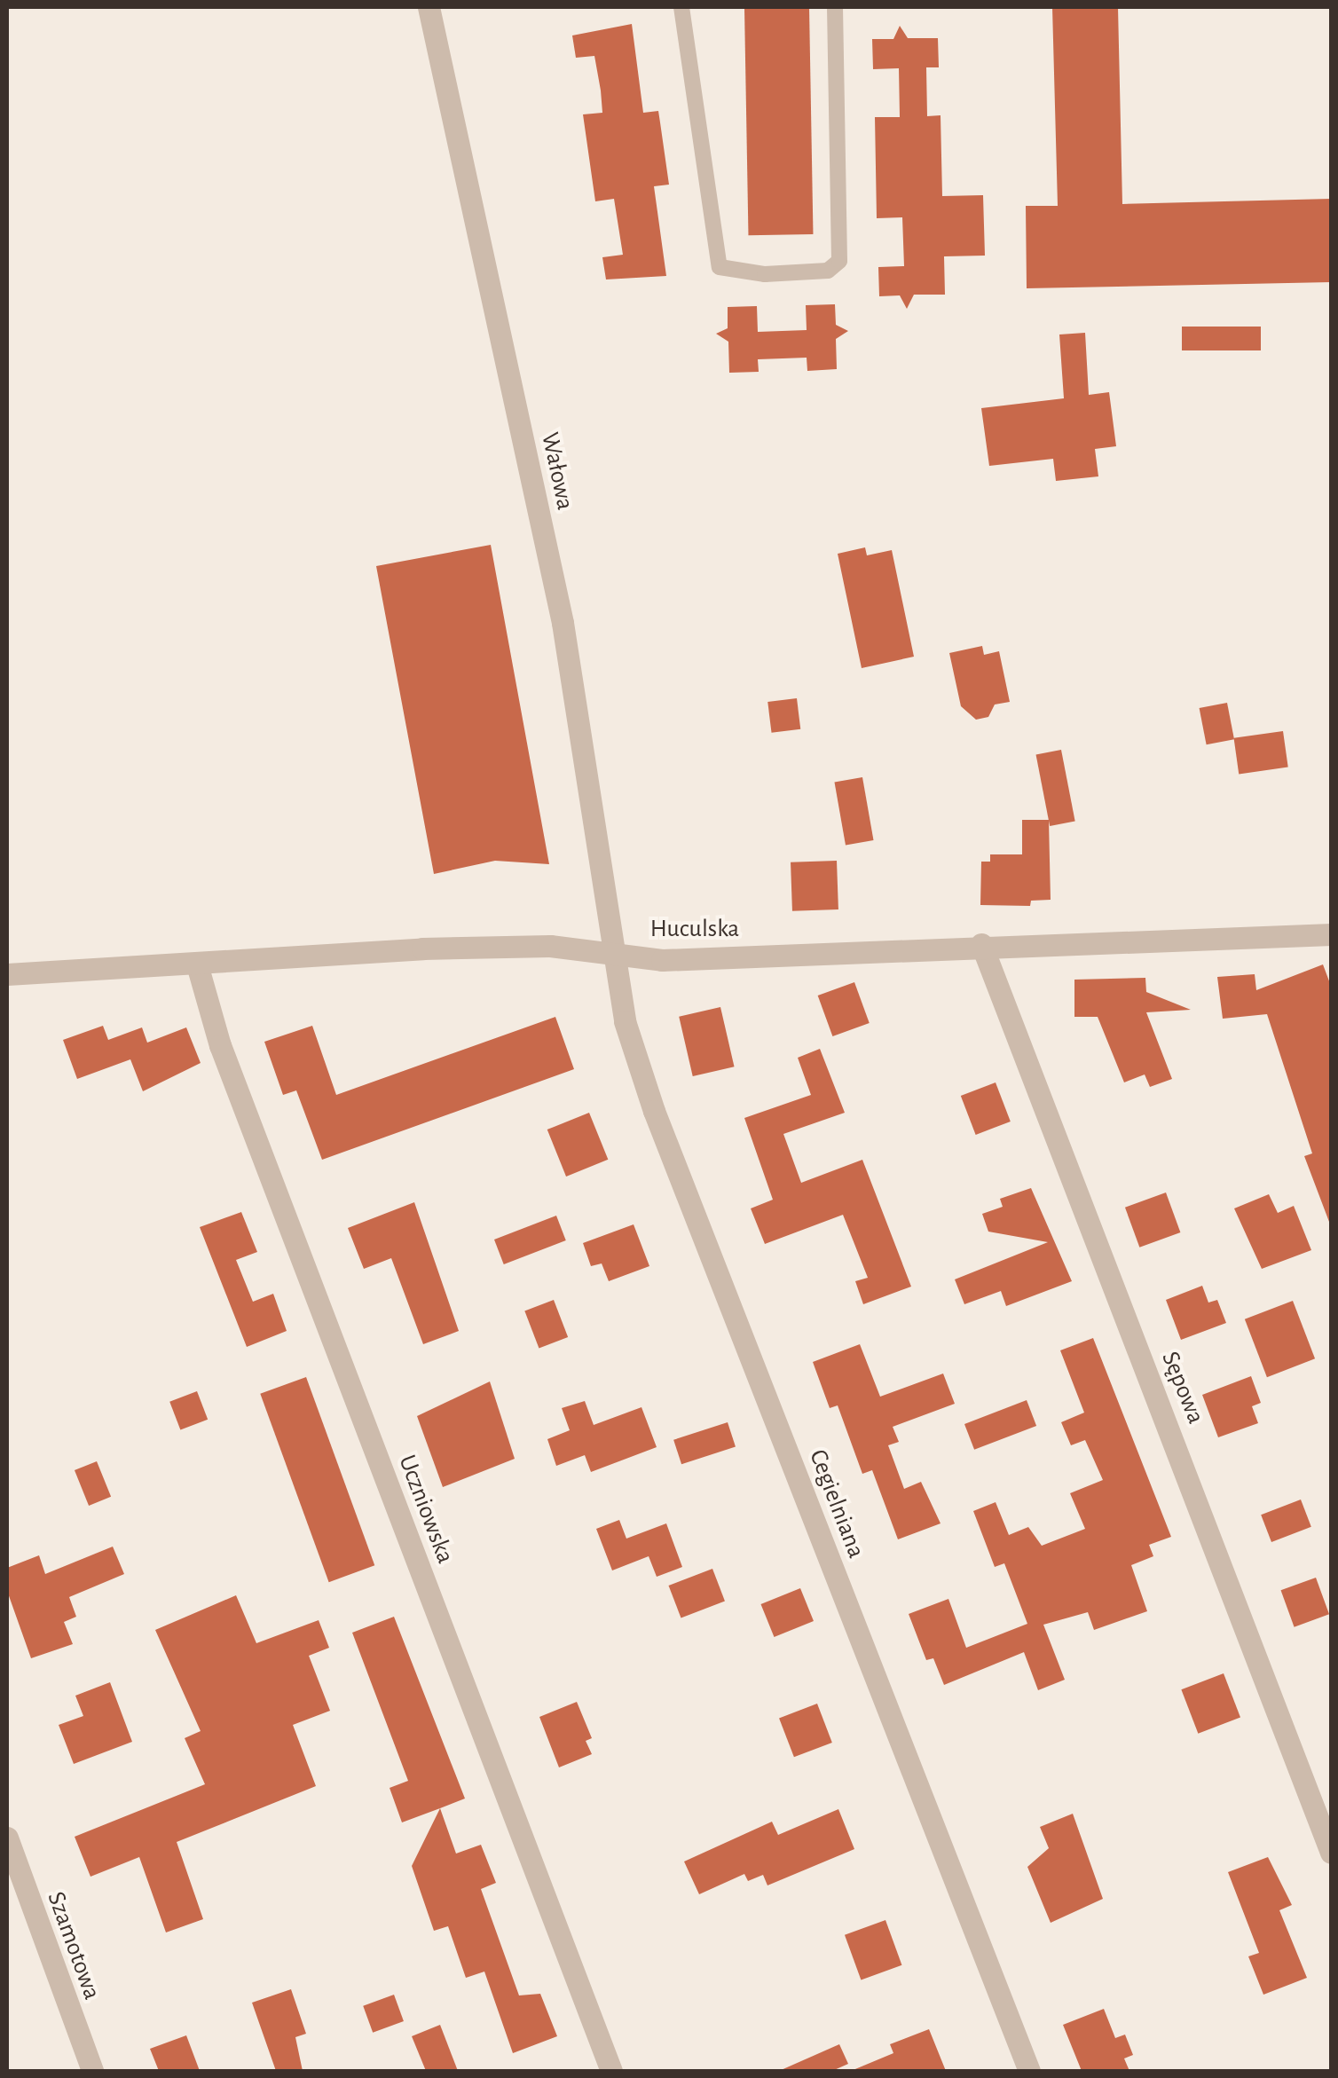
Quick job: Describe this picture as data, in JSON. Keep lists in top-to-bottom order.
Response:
{
  "streets": {
    "street": [
      "Wałowa",
      "Huculska",
      "Sępowa",
      "Cegielniana",
      "Uczniowska",
      "Szamotowa"
    ]
  },
  "crossings": [
    ["Wałowa", "Huculska"],
    ["Wałowa", "Cegielniana"],
    ["Huculska", "Sępowa"],
    ["Huculska", "Cegielniana"],
    ["Huculska", "Uczniowska"]
  ]
}
